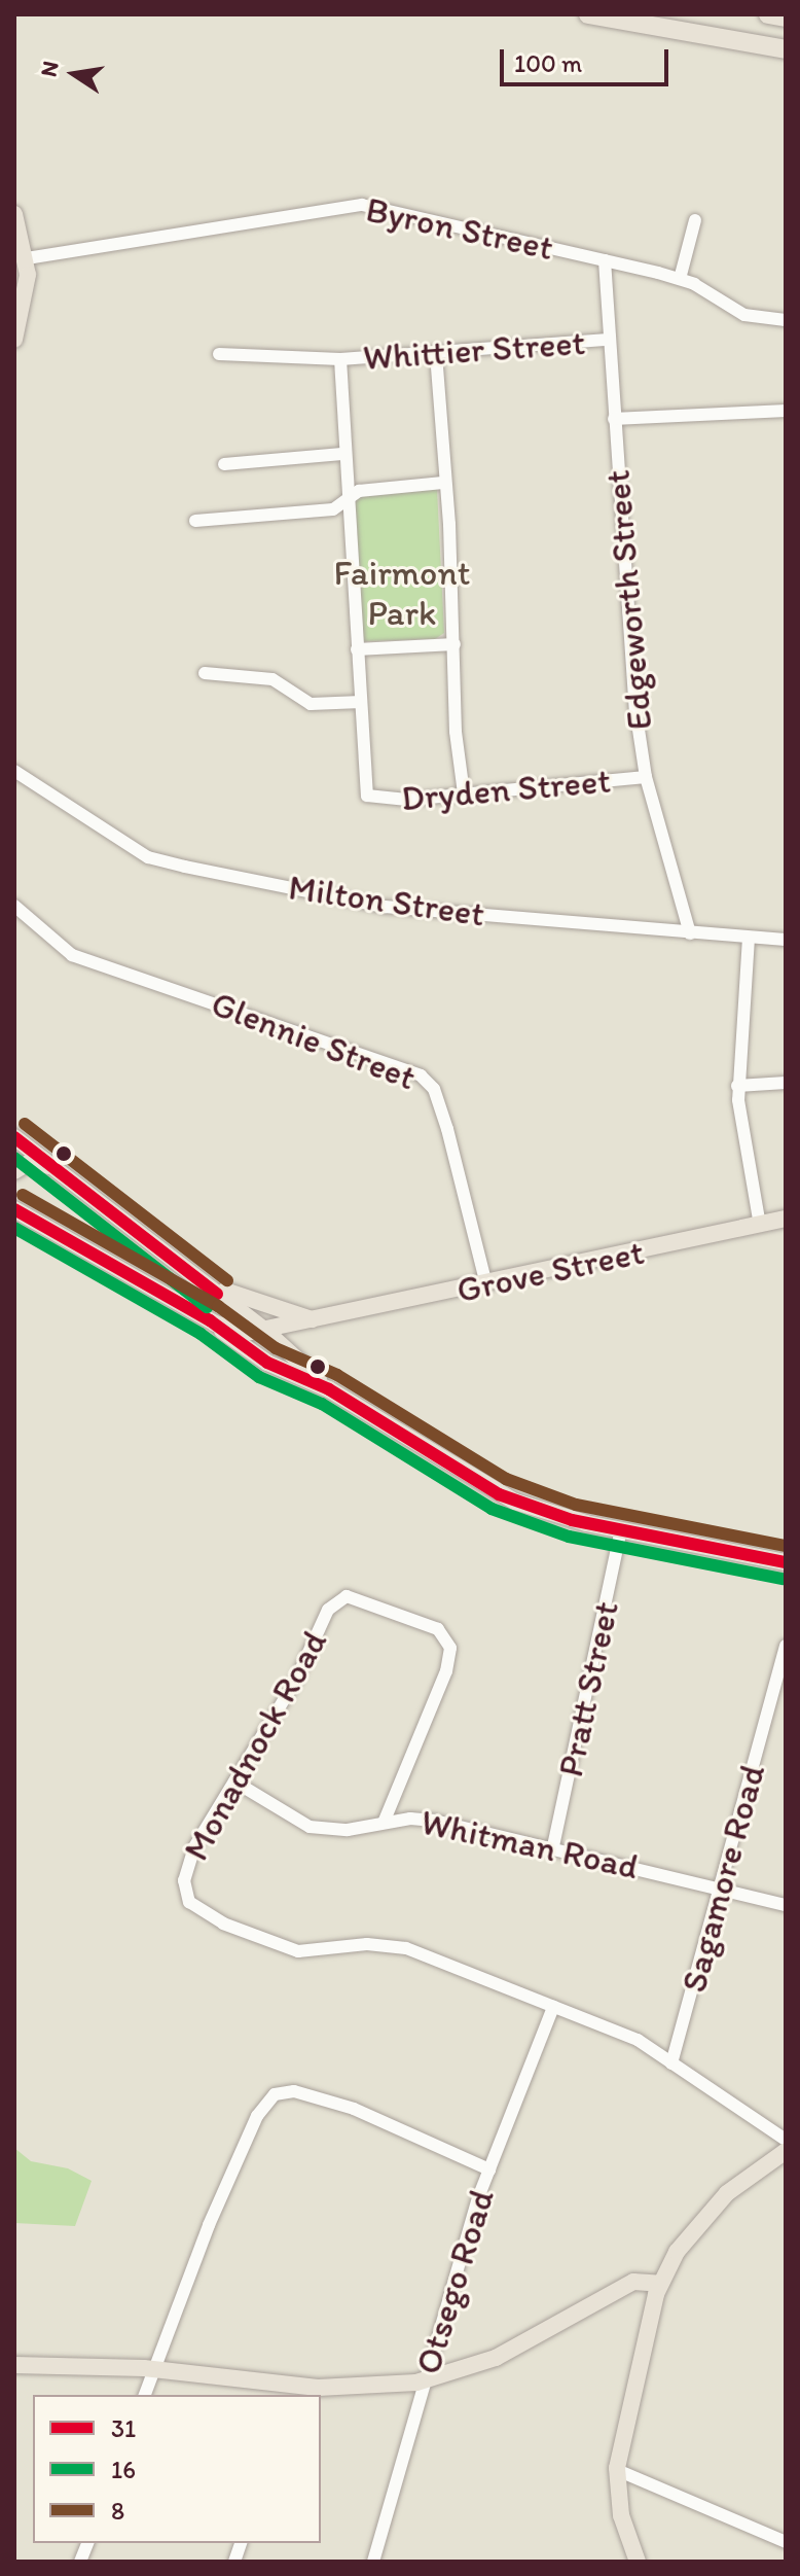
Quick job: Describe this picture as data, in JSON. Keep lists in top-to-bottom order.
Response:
{
  "streets": {
    "main road": ["Grove Street"],
    "street": [
      "Byron Street",
      "Whittier Street",
      "Edgeworth Street",
      "Dryden Street",
      "Milton Street",
      "Glennie Street",
      "Pratt Street",
      "Monadnock Road",
      "Whitman Road",
      "Sagamore Road",
      "Otsego Road"
    ]
  },
  "crossings": [
    ["Byron Street", "Edgeworth Street"],
    ["Whittier Street", "Edgeworth Street"],
    ["Edgeworth Street", "Dryden Street"],
    ["Edgeworth Street", "Milton Street"],
    ["Glennie Street", "Grove Street"],
    ["Pratt Street", "Whitman Road"],
    ["Monadnock Road", "Whitman Road"],
    ["Monadnock Road", "Sagamore Road"],
    ["Monadnock Road", "Otsego Road"],
    ["Whitman Road", "Sagamore Road"]
  ],
  "parks": ["Fairmont Park"],
  "lines": ["transit line 8", "transit line 31", "transit line 16"],
  "legend": ["31", "16", "8"],
  "scale_bar": "100 m",
  "north": "left"
}
